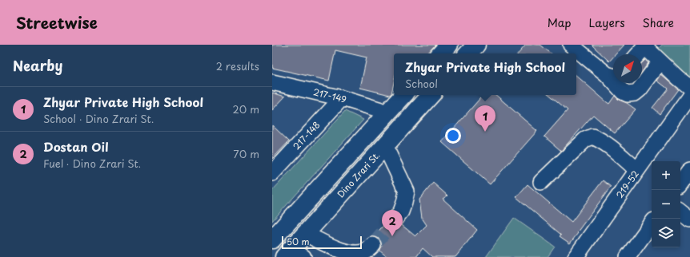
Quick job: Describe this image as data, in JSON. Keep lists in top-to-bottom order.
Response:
{
  "streets": {
    "main road": ["Dino Zrari St."],
    "street": ["217-149", "217-148", "219-52"]
  },
  "crossings": [
    ["217-149", "217-148"]
  ],
  "scale_bar": "50 m",
  "north": "top right",
  "page": {
    "header": "Streetwise",
    "nav": ["Map", "Layers", "Share"],
    "heading": ["Nearby", "2 results"],
    "popup": ["Zhyar Private High School", "School"],
    "list": [
      {
        "mark": "1",
        "name": "Zhyar Private High School",
        "note": "School · Dino Zrari St.",
        "value": "20 m"
      },
      {
        "mark": "2",
        "name": "Dostan Oil",
        "note": "Fuel · Dino Zrari St.",
        "value": "70 m"
      }
    ],
    "pins": ["1", "2"],
    "map_buttons": ["+", "−"],
    "scale": "50 m"
  }
}
